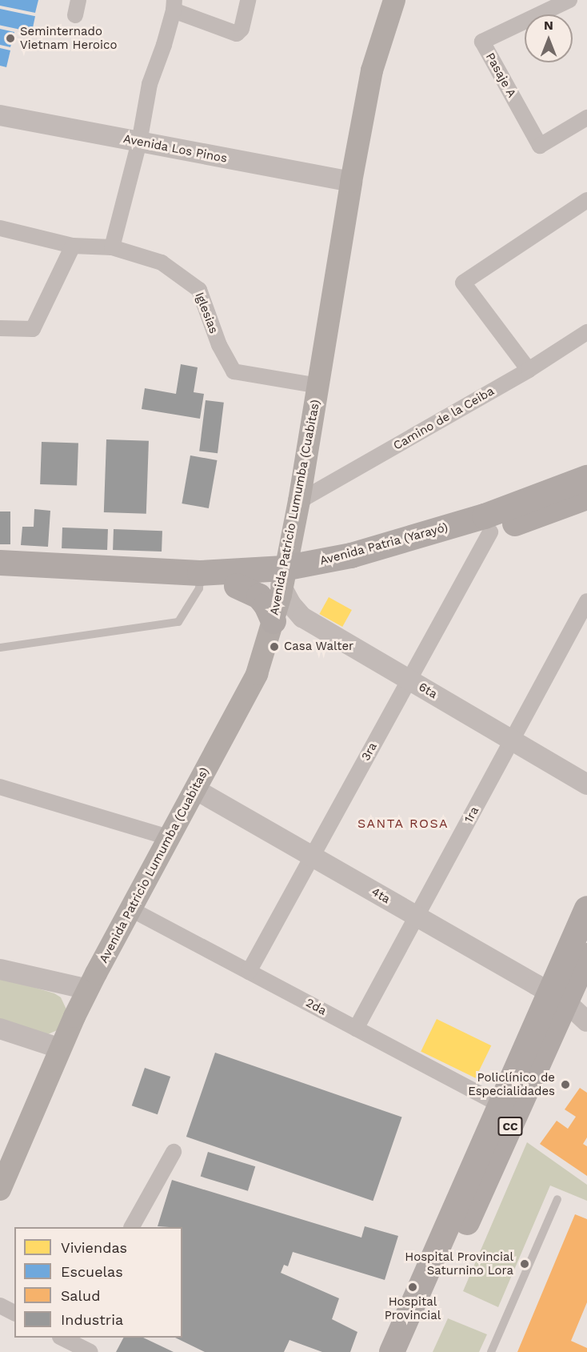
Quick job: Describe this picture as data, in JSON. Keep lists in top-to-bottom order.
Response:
{
  "streets": {
    "main road": ["Avenida Patricio Lumumba (Cuabitas)", "Avenida Patria (Yarayó)", "CC"],
    "street": [
      "Pasaje A",
      "Avenida Los Pinos",
      "Iglesias",
      "Camino de la Ceiba",
      "6ta",
      "3ra",
      "1ra",
      "4ta",
      "2da"
    ]
  },
  "crossings": [
    ["Avenida Los Pinos", "Avenida Patricio Lumumba (Cuabitas)"],
    ["Iglesias", "Avenida Patricio Lumumba (Cuabitas)"],
    ["Camino de la Ceiba", "Avenida Patricio Lumumba (Cuabitas)"],
    ["Avenida Patricio Lumumba (Cuabitas)", "Avenida Patria (Yarayó)"],
    ["Avenida Patricio Lumumba (Cuabitas)", "6ta"],
    ["Avenida Patricio Lumumba (Cuabitas)", "4ta"],
    ["Avenida Patricio Lumumba (Cuabitas)", "2da"],
    ["Avenida Patria (Yarayó)", "6ta"],
    ["Avenida Patria (Yarayó)", "3ra"],
    ["6ta", "3ra"],
    ["6ta", "1ra"],
    ["3ra", "4ta"],
    ["3ra", "2da"],
    ["1ra", "4ta"],
    ["1ra", "2da"],
    ["4ta", "CC"],
    ["2da", "CC"]
  ],
  "districts": ["SANTA ROSA"],
  "places": [
    "Seminternado Vietnam Heroico",
    "Casa Walter",
    "Policlínico de Especialidades",
    "Hospital Provincial Saturnino Lora",
    "Hospital Provincial"
  ],
  "legend": [
    "Viviendas",
    "Escuelas",
    "Salud",
    "Industria"
  ],
  "north": "top"
}
